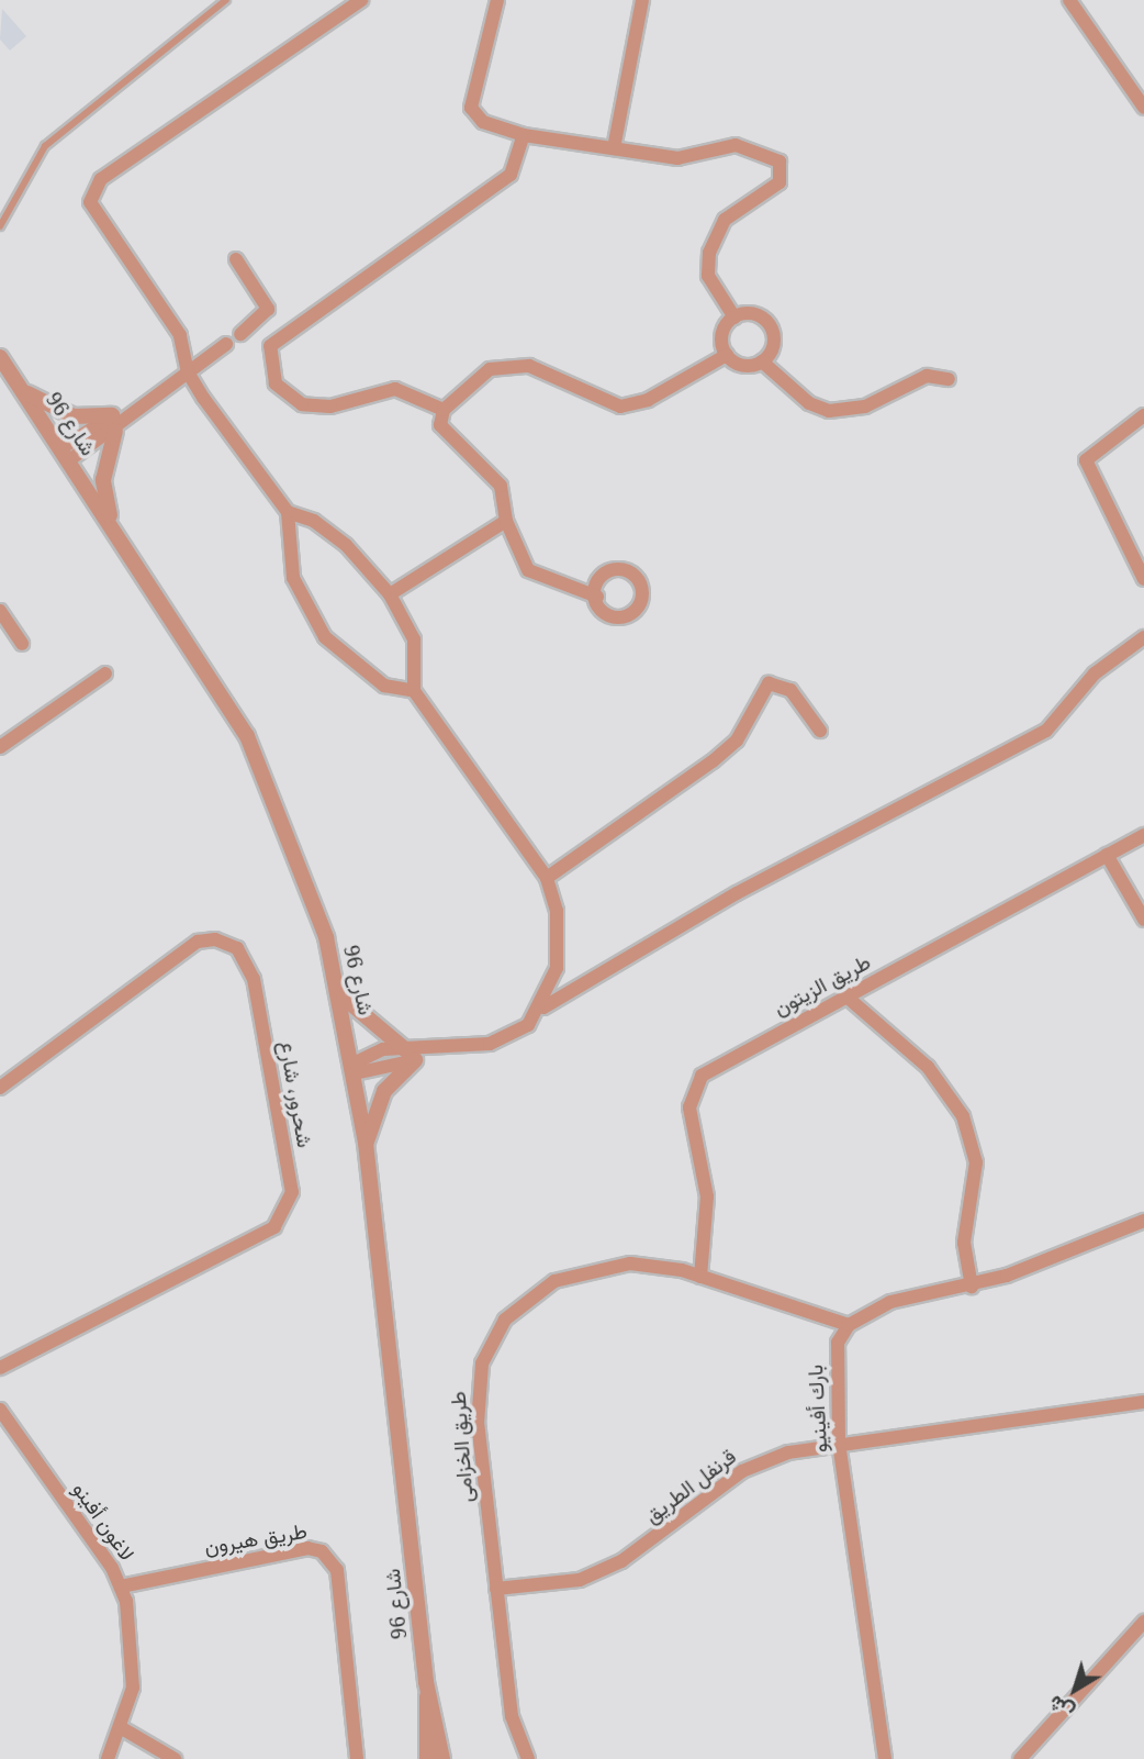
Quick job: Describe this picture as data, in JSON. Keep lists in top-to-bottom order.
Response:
{
  "streets": {
    "street": [
      "شارع 96",
      "طريق الزيتون",
      "شحرور، شارع",
      "بارك أفينيو",
      "طريق الخزامى",
      "قرنفل الطريق",
      "لاغون أفينو",
      "طريق هيرون"
    ]
  },
  "crossings": [
    ["طريق الزيتون", "طريق الخزامى"],
    ["بارك أفينيو", "طريق الخزامى"],
    ["بارك أفينيو", "قرنفل الطريق"],
    ["طريق الخزامى", "قرنفل الطريق"],
    ["لاغون أفينو", "طريق هيرون"]
  ],
  "north": "bottom left"
}
